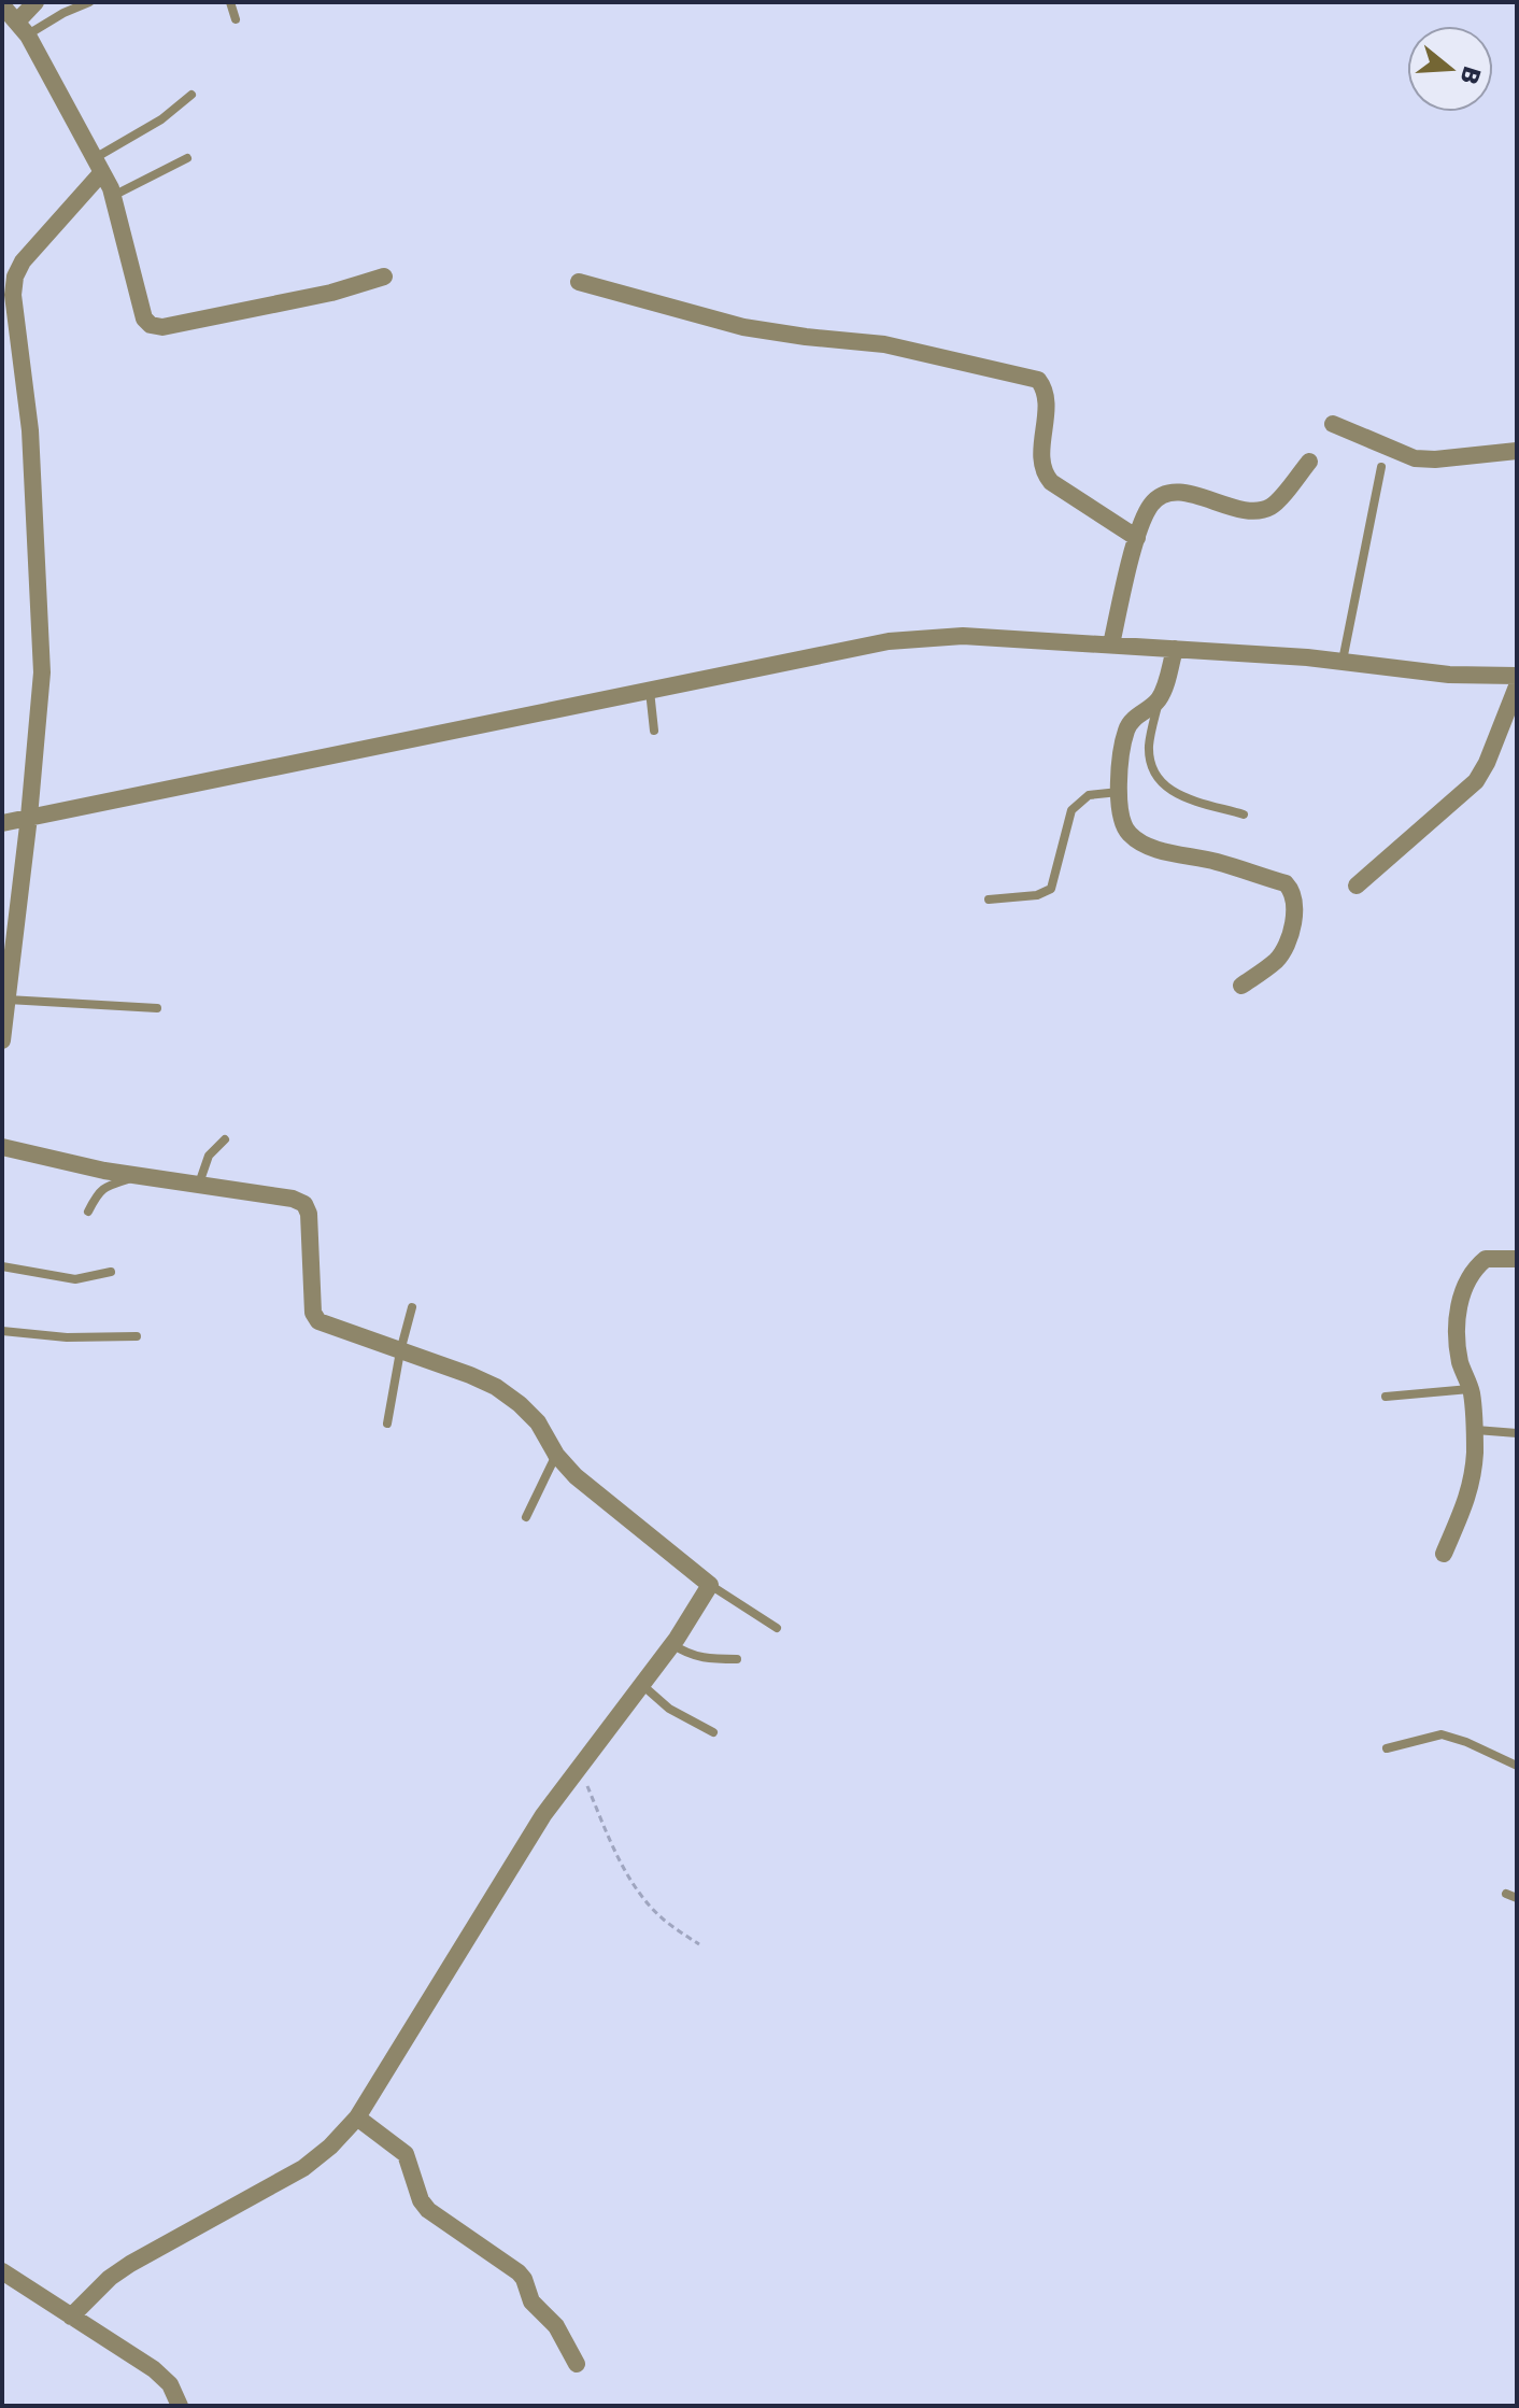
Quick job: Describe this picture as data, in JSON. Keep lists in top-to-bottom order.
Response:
{
  "north": "right"
}
